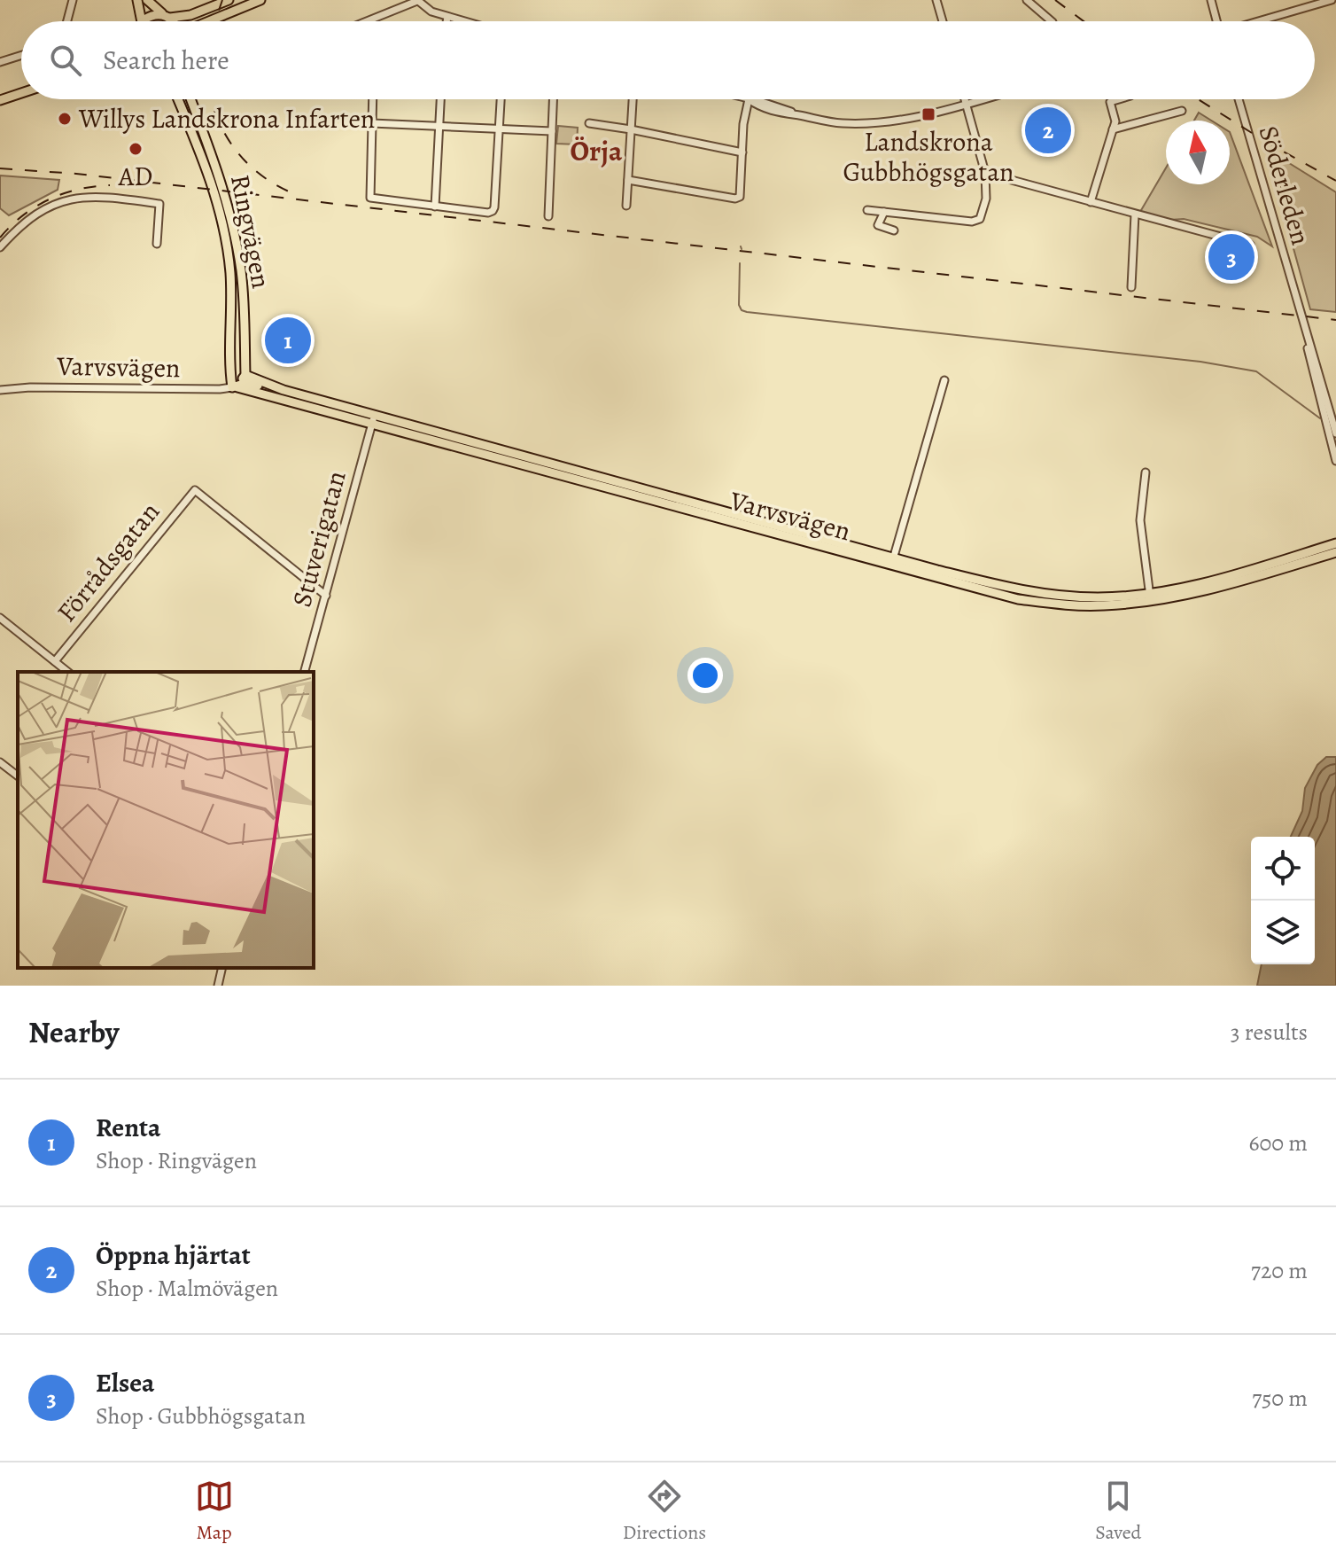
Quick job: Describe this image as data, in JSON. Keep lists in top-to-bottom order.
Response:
{
  "streets": {
    "main road": ["Ringvägen", "Varvsvägen"],
    "street": ["Söderleden", "Stuverigatan", "Förrådsgatan"]
  },
  "crossings": [
    ["Ringvägen", "Varvsvägen"],
    ["Varvsvägen", "Stuverigatan"],
    ["Stuverigatan", "Förrådsgatan"]
  ],
  "districts": ["Örja"],
  "places": {
    "transit": ["Landskrona Gubbhögsgatan"],
    "other": ["Willys Landskrona Infarten", "AD"]
  },
  "north": "top",
  "page": {
    "search": "Search here",
    "pins": ["2", "3", "1"],
    "heading": ["Nearby", "3 results"],
    "list": [
      {
        "mark": "1",
        "name": "Renta",
        "note": "Shop · Ringvägen",
        "value": "600 m"
      },
      {
        "mark": "2",
        "name": "Öppna hjärtat",
        "note": "Shop · Malmövägen",
        "value": "720 m"
      },
      {
        "mark": "3",
        "name": "Elsea",
        "note": "Shop · Gubbhögsgatan",
        "value": "750 m"
      }
    ],
    "nav": ["Map", "Directions", "Saved"]
  }
}
